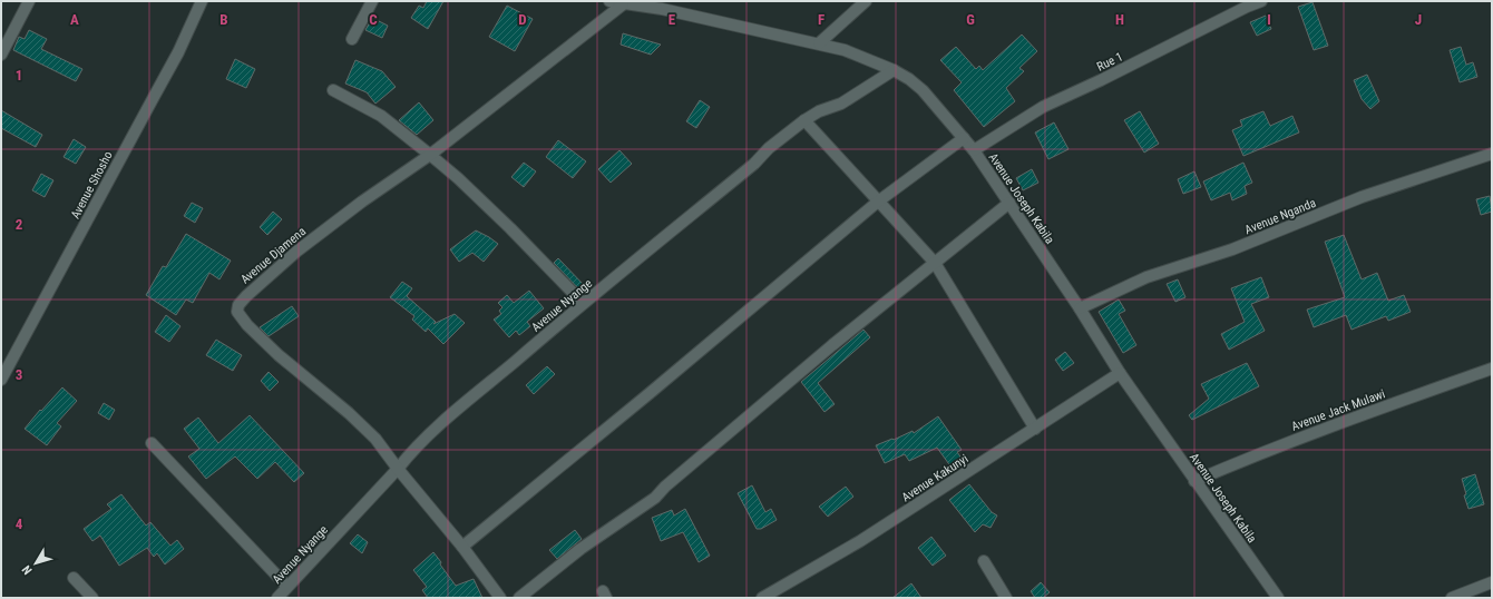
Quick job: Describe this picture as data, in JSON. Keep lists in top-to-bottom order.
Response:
{
  "streets": {
    "street": [
      "Rue 1",
      "Avenue Shosho",
      "Avenue Joseph Kabila",
      "Avenue Nganda",
      "Avenue Djamena",
      "Avenue Nyange",
      "Avenue Jack Mulawi",
      "Avenue Kakunyi"
    ]
  },
  "crossings": [
    ["Rue 1", "Avenue Joseph Kabila"],
    ["Avenue Joseph Kabila", "Avenue Nganda"],
    ["Avenue Joseph Kabila", "Avenue Djamena"],
    ["Avenue Joseph Kabila", "Avenue Nyange"],
    ["Avenue Joseph Kabila", "Avenue Jack Mulawi"],
    ["Avenue Joseph Kabila", "Avenue Kakunyi"],
    ["Avenue Djamena", "Avenue Nyange"]
  ],
  "north": "bottom left",
  "grid": {
    "columns": [
      "A",
      "B",
      "C",
      "D",
      "E",
      "F",
      "G",
      "H",
      "I",
      "J"
    ],
    "rows": [
      "1",
      "2",
      "3",
      "4"
    ]
  }
}
